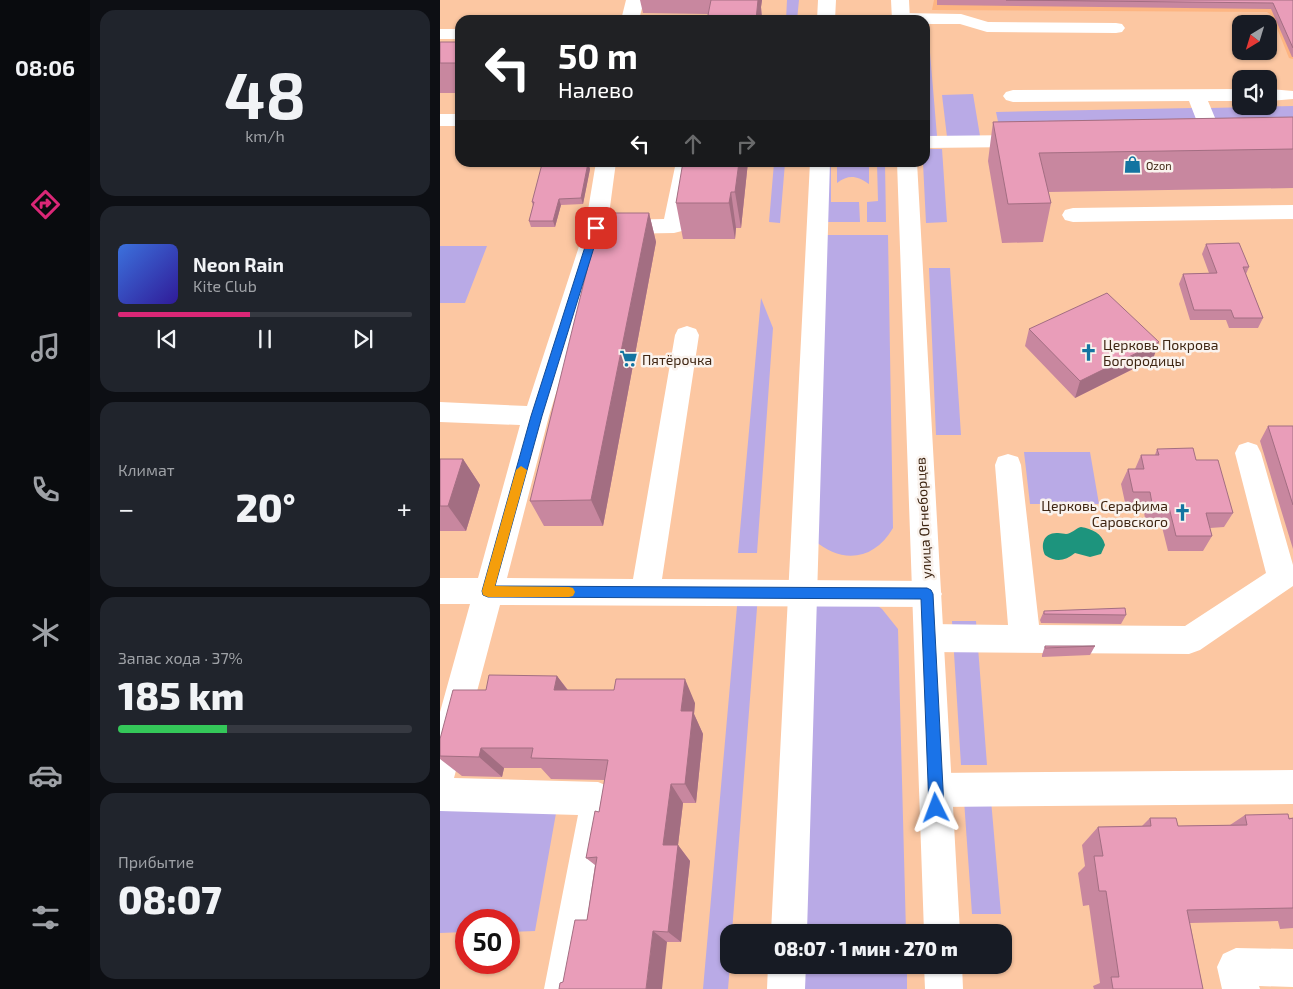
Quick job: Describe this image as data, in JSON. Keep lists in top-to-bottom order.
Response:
{
  "streets": {
    "main road": ["улица Огнеборцев"]
  },
  "places": {
    "shop": ["Ozon"],
    "church": ["Церковь Покрова Богородицы", "Церковь Серафима Саровского"],
    "supermarket": ["Пятёрочка"]
  },
  "north": "bottom left",
  "page": {
    "tabs": "08:06",
    "tile": [
      ["48", "km/h"],
      "Климат",
      ["Запас хода · 37%", "185 km"],
      ["Прибытие", "08:07"]
    ],
    "turn": ["50 m", "Налево"],
    "song": ["Neon Rain", "Kite Club"],
    "heat": ["−", "20°", "+"],
    "limit": "50",
    "trip": "08:07 · 1 мин · 270 m"
  }
}
